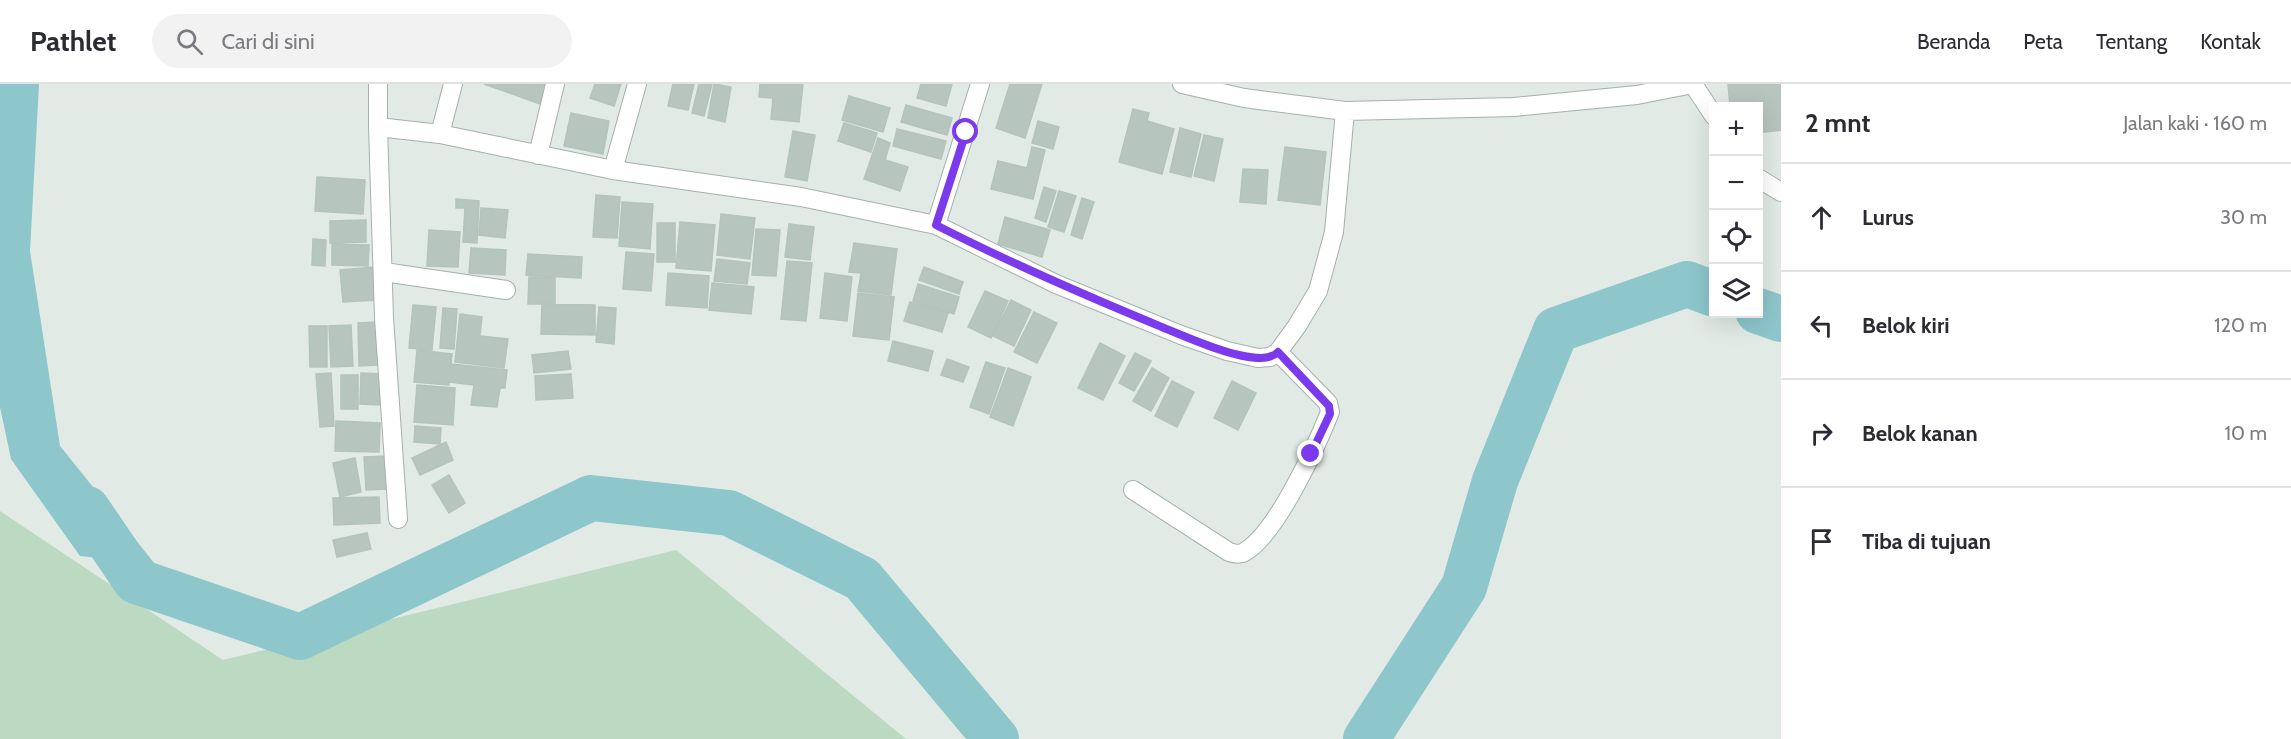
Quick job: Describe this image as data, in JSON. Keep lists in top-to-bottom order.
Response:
{
  "page": {
    "header": "Pathlet",
    "search": "Cari di sini",
    "nav": [
      "Beranda",
      "Peta",
      "Tentang",
      "Kontak"
    ],
    "heading": ["2 mnt", "Jalan kaki · 160 m"],
    "map_buttons": ["+", "−"],
    "list": [
      ["Lurus", "30 m"],
      ["Belok kiri", "120 m"],
      ["Belok kanan", "10 m"],
      "Tiba di tujuan"
    ]
  }
}
